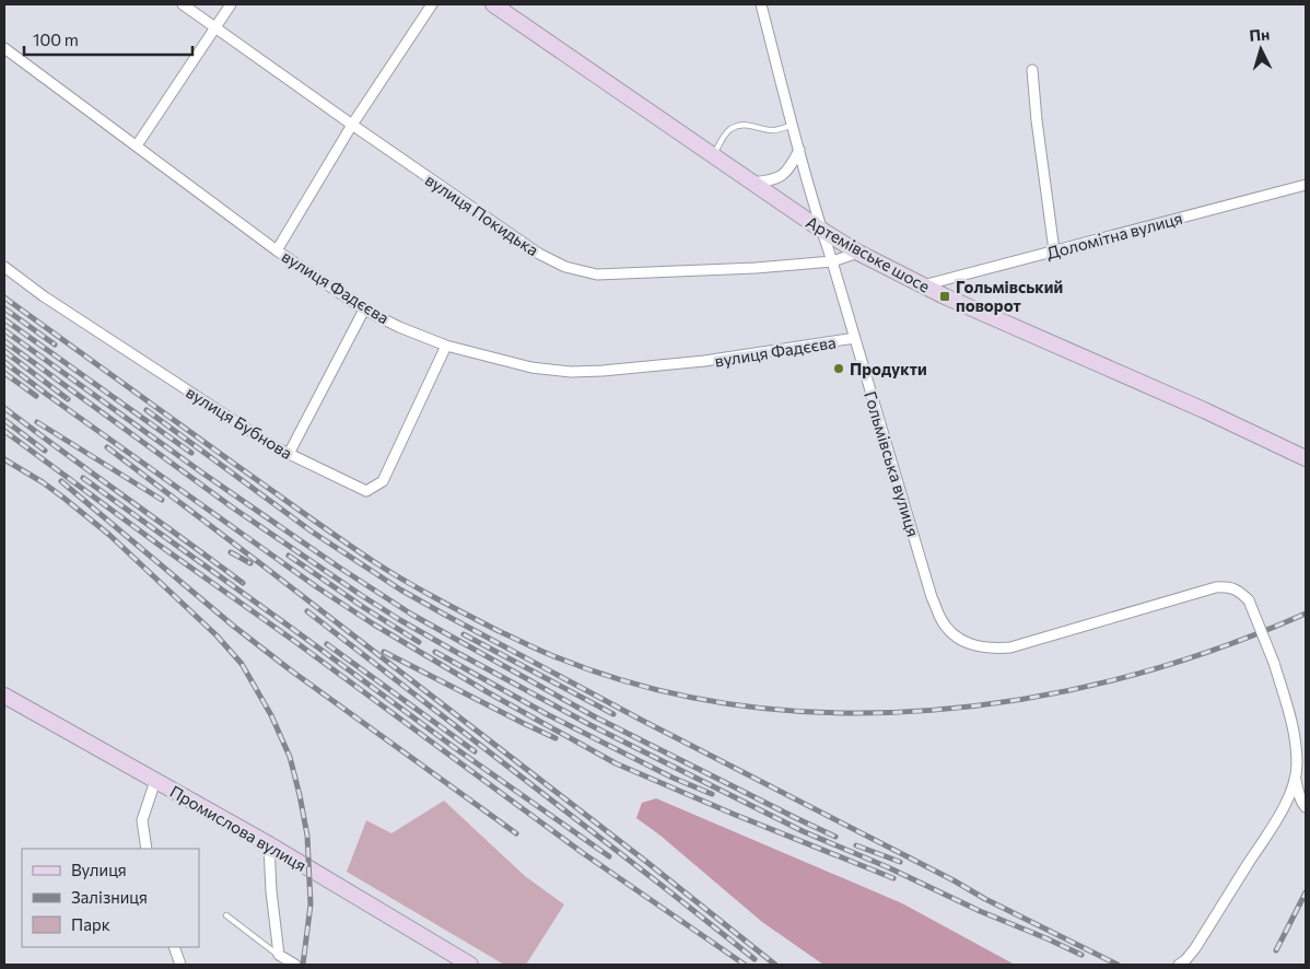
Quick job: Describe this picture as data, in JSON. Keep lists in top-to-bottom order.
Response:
{
  "streets": {
    "main road": ["Артемівське шосе", "Промислова вулиця"],
    "street": [
      "вулиця Покидька",
      "Доломітна вулиця",
      "вулиця Фадєєва",
      "вулиця Бубнова",
      "Гольмівська вулиця"
    ]
  },
  "crossings": [
    ["вулиця Покидька", "Артемівське шосе"],
    ["вулиця Покидька", "Гольмівська вулиця"],
    ["Доломітна вулиця", "Артемівське шосе"],
    ["Артемівське шосе", "Гольмівська вулиця"],
    ["вулиця Фадєєва", "вулиця Бубнова"],
    ["вулиця Фадєєва", "Гольмівська вулиця"]
  ],
  "places": {
    "transit": ["Гольмівський поворот"],
    "other": ["Продукти"]
  },
  "legend": ["Вулиця", "Залізниця", "Парк"],
  "scale_bar": "100 m",
  "north": "top"
}
